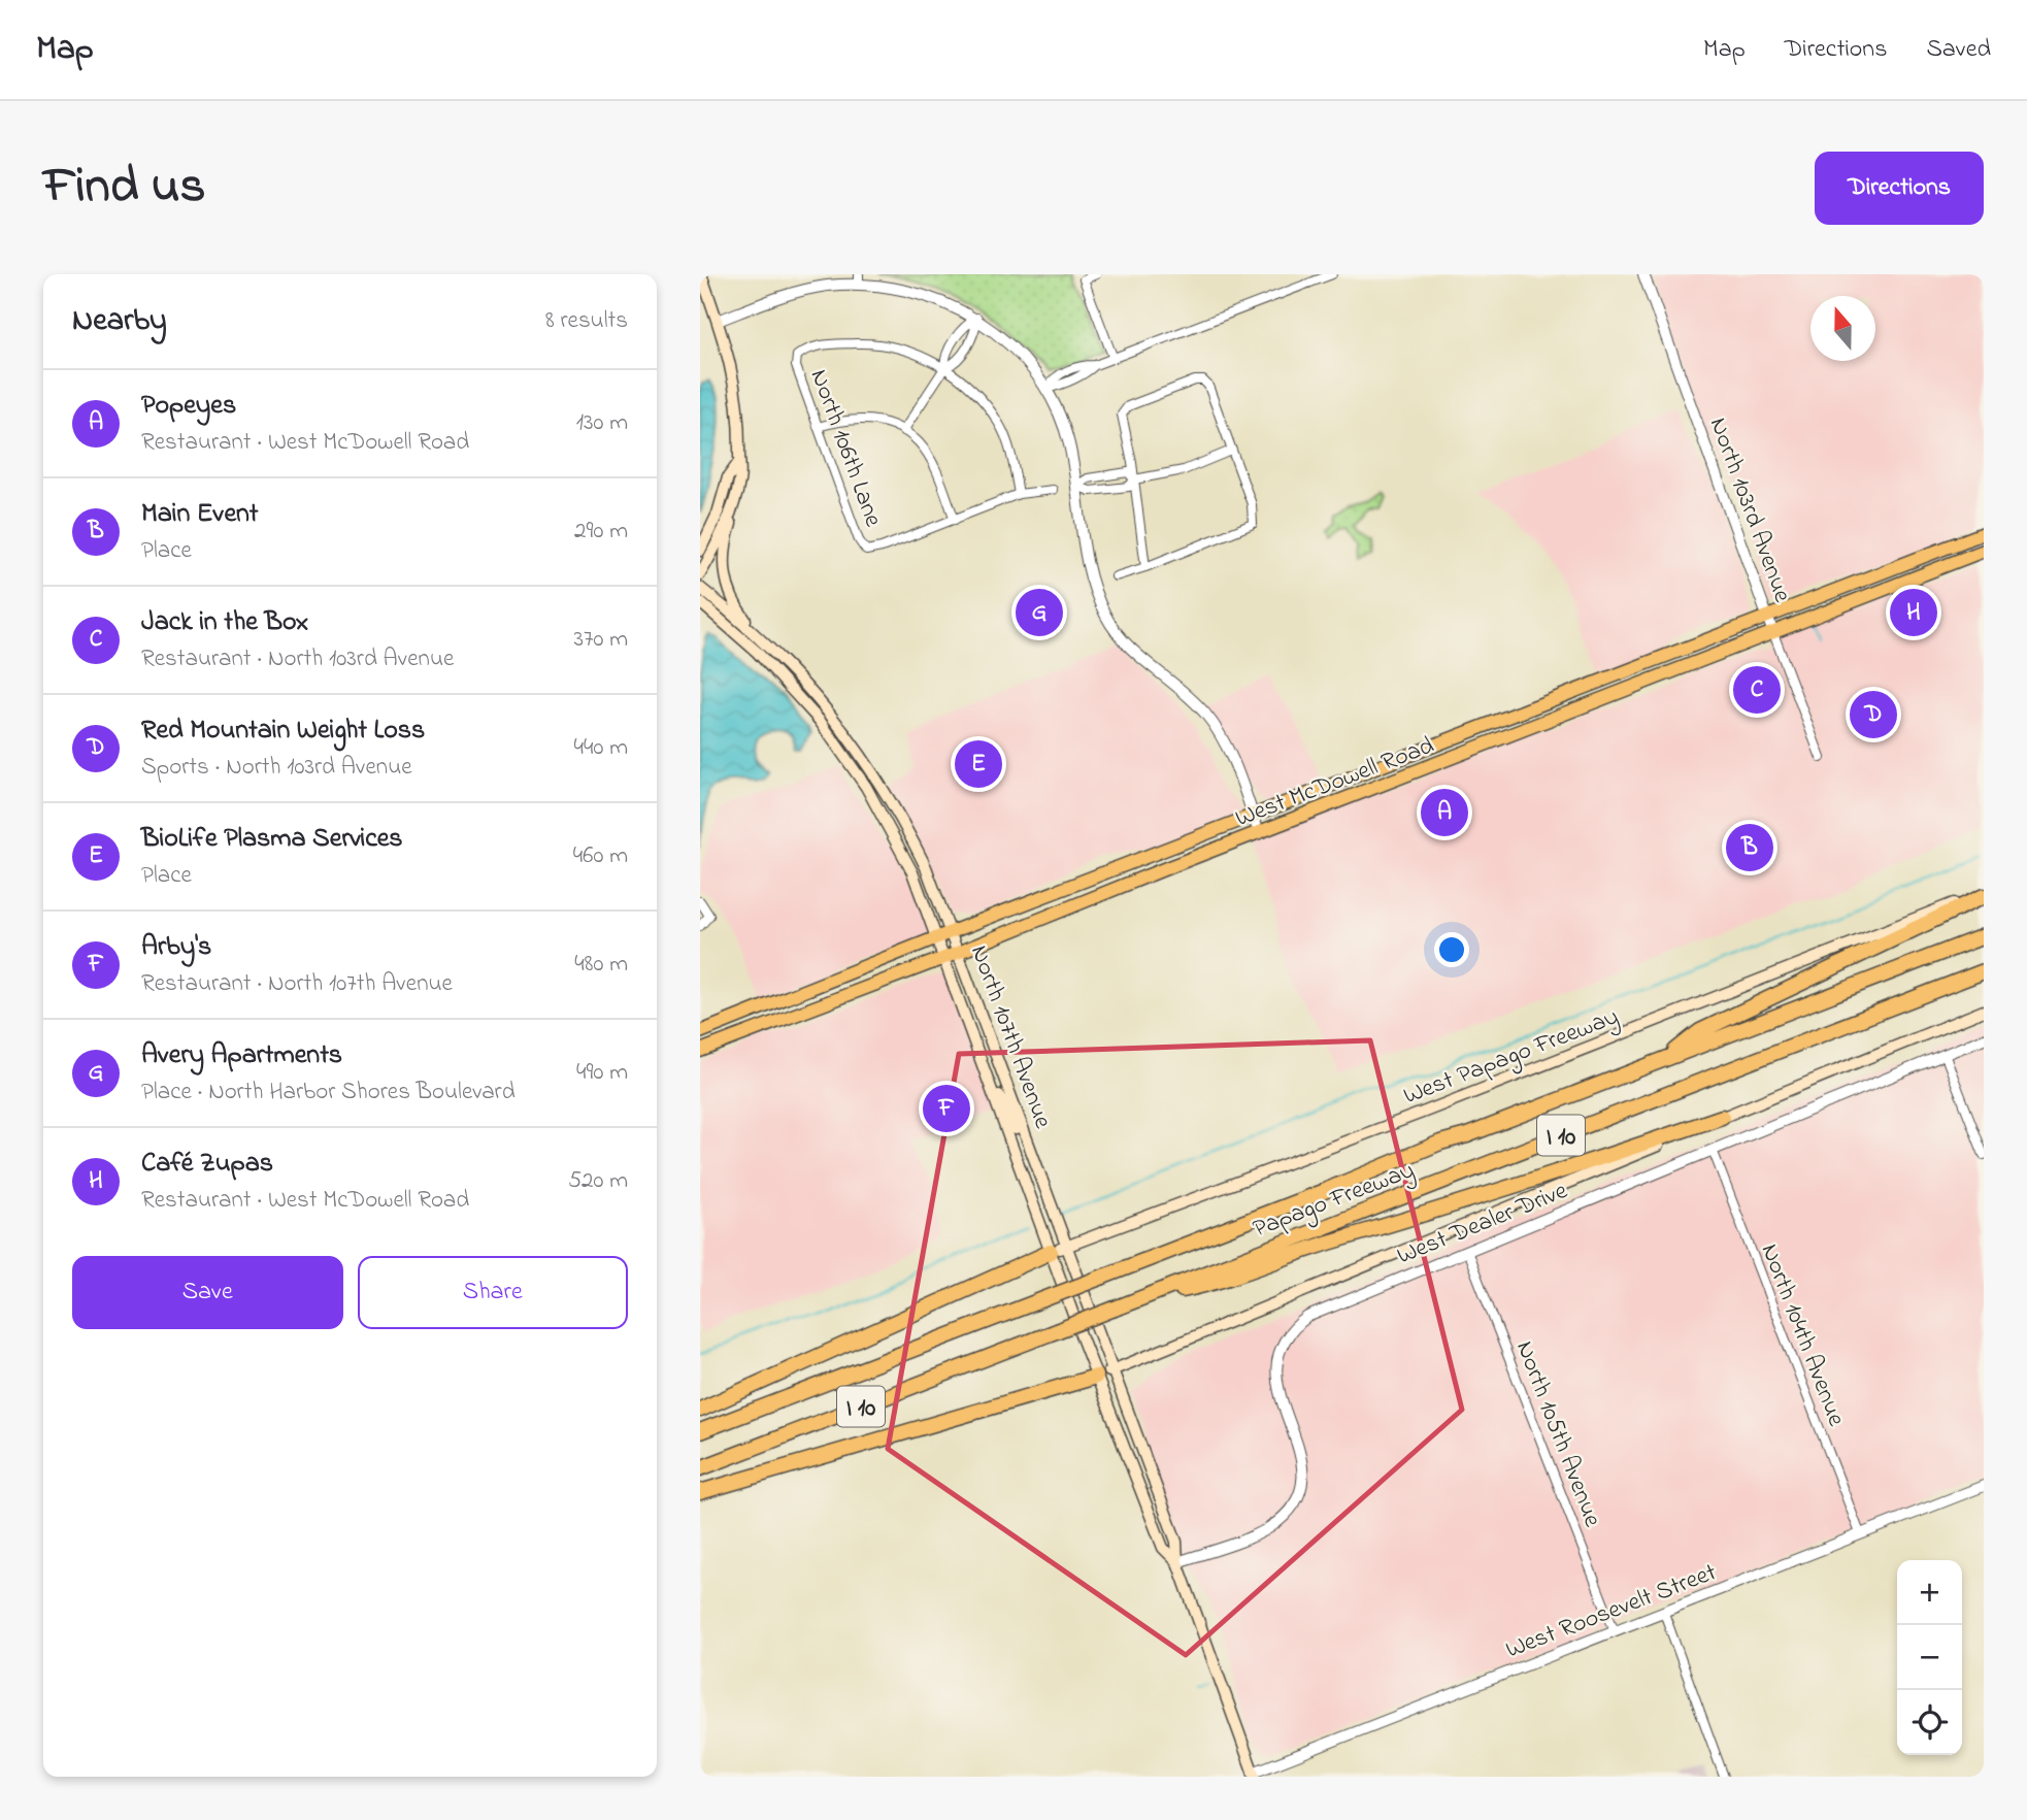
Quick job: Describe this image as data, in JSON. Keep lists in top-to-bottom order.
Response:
{
  "streets": {
    "highway": ["I 10", "Papago Freeway"],
    "main road": ["West McDowell Road", "North 107th Avenue", "West Papago Freeway"],
    "street": [
      "North 106th Lane",
      "North 103rd Avenue",
      "West Dealer Drive",
      "North 104th Avenue",
      "North 105th Avenue",
      "West Roosevelt Street"
    ]
  },
  "crossings": [
    ["North 103rd Avenue", "West McDowell Road"],
    ["West McDowell Road", "North 107th Avenue"],
    ["North 107th Avenue", "West Papago Freeway"],
    ["North 107th Avenue", "West Dealer Drive"],
    ["North 107th Avenue", "West Roosevelt Street"],
    ["West Dealer Drive", "North 104th Avenue"],
    ["West Dealer Drive", "North 105th Avenue"],
    ["North 104th Avenue", "West Roosevelt Street"],
    ["North 105th Avenue", "West Roosevelt Street"]
  ],
  "north": "top",
  "page": {
    "header": "Map",
    "nav": ["Map", "Directions", "Saved"],
    "title": "Find us",
    "buttons": [
      "Directions",
      ["Save", "Share"]
    ],
    "heading": ["Nearby", "8 results"],
    "list": [
      {
        "mark": "A",
        "name": "Popeyes",
        "note": "Restaurant · West McDowell Road",
        "value": "130 m"
      },
      {
        "mark": "B",
        "name": "Main Event",
        "note": "Place",
        "value": "290 m"
      },
      {
        "mark": "C",
        "name": "Jack in the Box",
        "note": "Restaurant · North 103rd Avenue",
        "value": "370 m"
      },
      {
        "mark": "D",
        "name": "Red Mountain Weight Loss",
        "note": "Sports · North 103rd Avenue",
        "value": "440 m"
      },
      {
        "mark": "E",
        "name": "BioLife Plasma Services",
        "note": "Place",
        "value": "460 m"
      },
      {
        "mark": "F",
        "name": "Arby's",
        "note": "Restaurant · North 107th Avenue",
        "value": "480 m"
      },
      {
        "mark": "G",
        "name": "Avery Apartments",
        "note": "Place · North Harbor Shores Boulevard",
        "value": "490 m"
      },
      {
        "mark": "H",
        "name": "Café Zupas",
        "note": "Restaurant · West McDowell Road",
        "value": "520 m"
      }
    ],
    "pins": [
      "G",
      "H",
      "C",
      "D",
      "E",
      "A",
      "B",
      "F"
    ],
    "map_buttons": ["+", "−"]
  }
}
